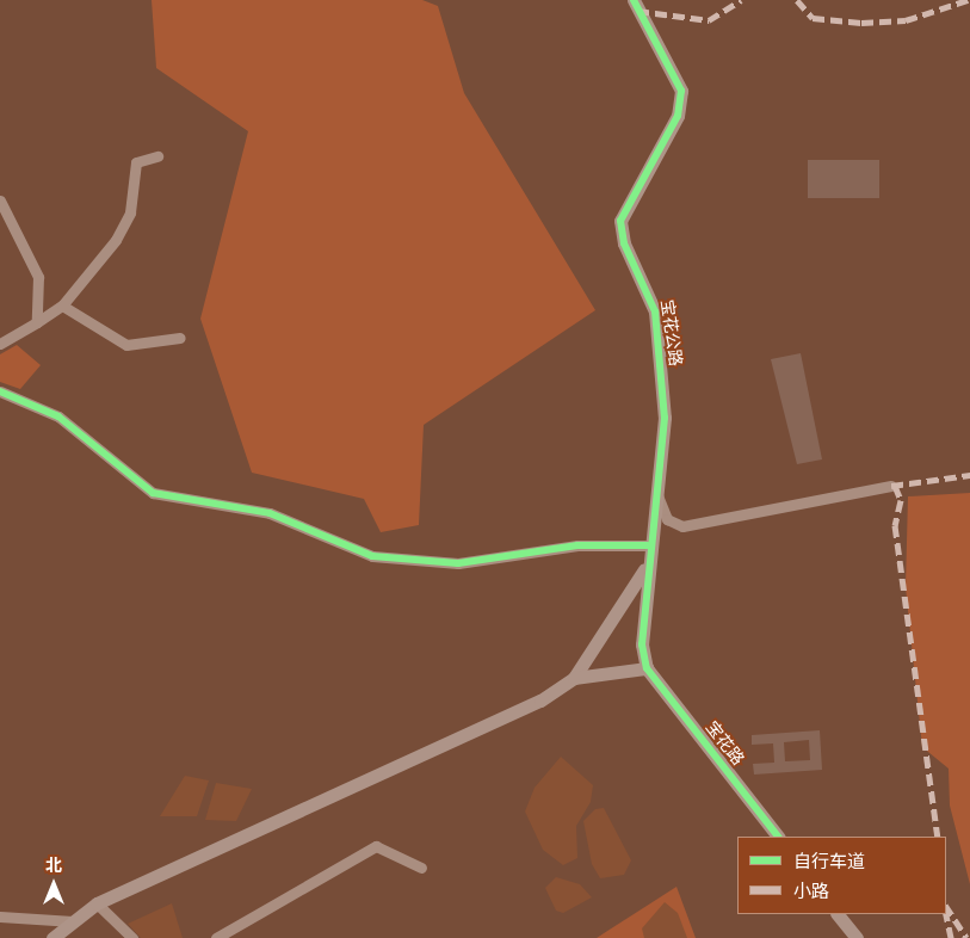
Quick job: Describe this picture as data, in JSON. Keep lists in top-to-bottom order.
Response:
{
  "streets": {
    "street": ["宝花公路", "宝花路"]
  },
  "crossings": [
    ["宝花公路", "宝花路"]
  ],
  "legend": ["自行车道", "小路"],
  "north": "top"
}
